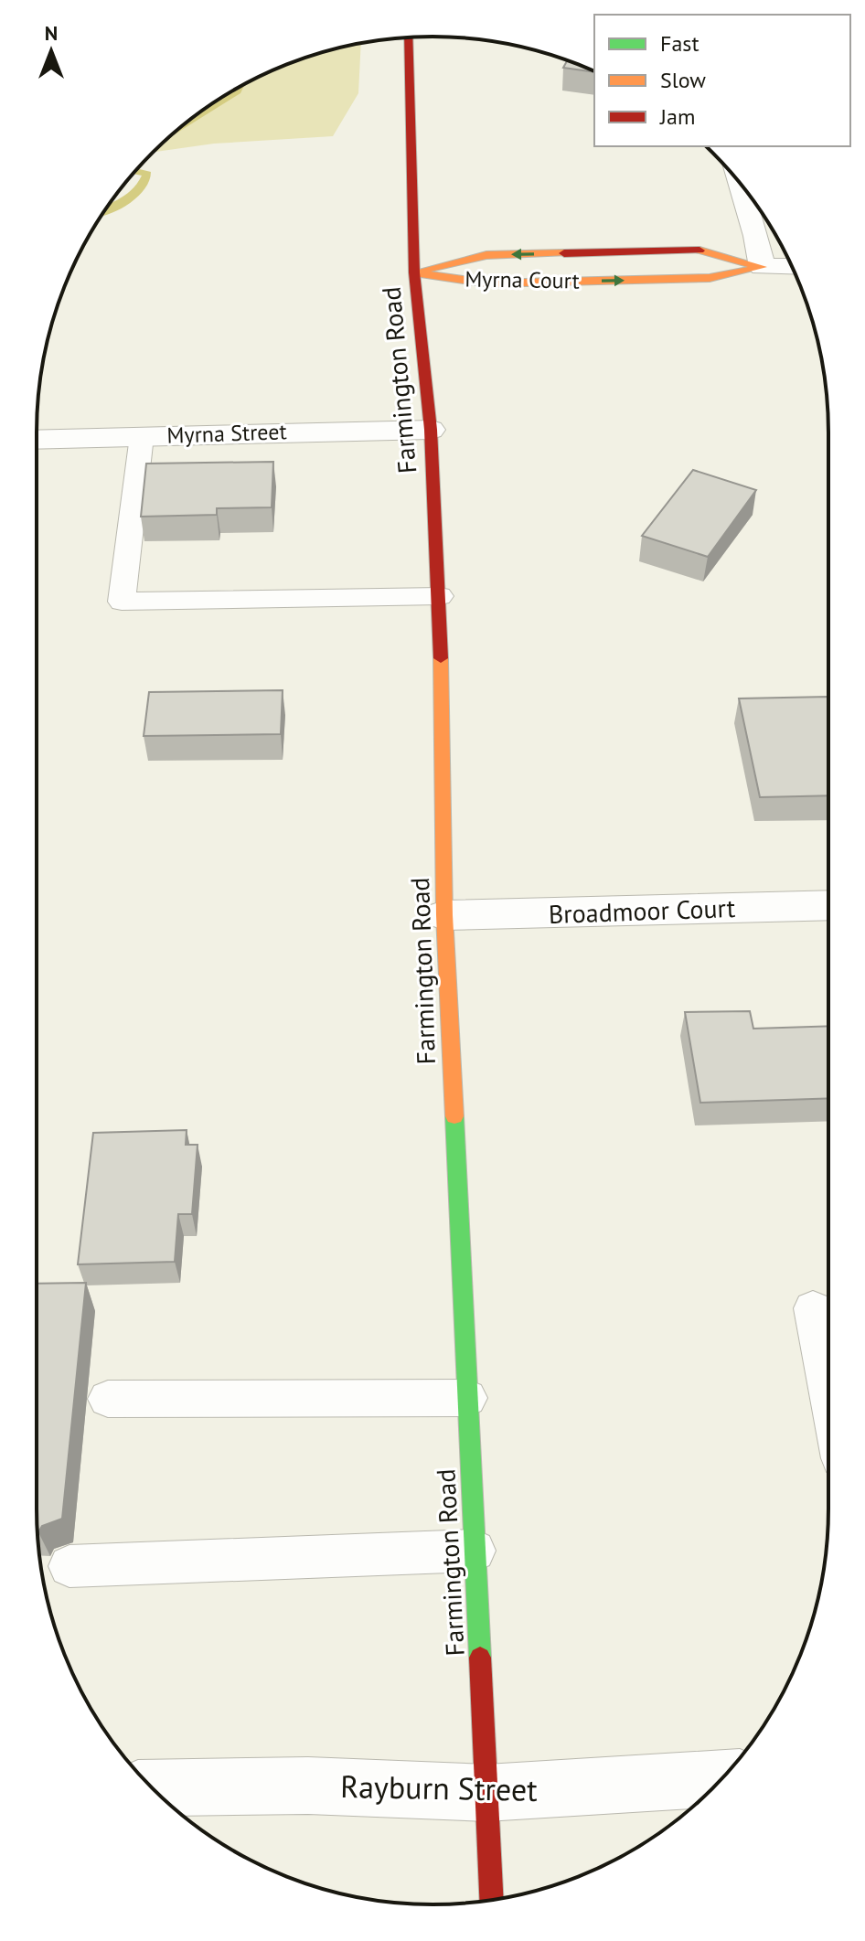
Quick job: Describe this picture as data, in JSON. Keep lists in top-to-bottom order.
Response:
{
  "streets": {
    "main road": ["Myrna Court", "Farmington Road"],
    "street": ["Myrna Street", "Broadmoor Court", "Rayburn Street"]
  },
  "crossings": [
    ["Myrna Court", "Farmington Road"],
    ["Farmington Road", "Myrna Street"],
    ["Farmington Road", "Broadmoor Court"],
    ["Farmington Road", "Rayburn Street"]
  ],
  "legend": ["Fast", "Slow", "Jam"],
  "north": "top"
}
